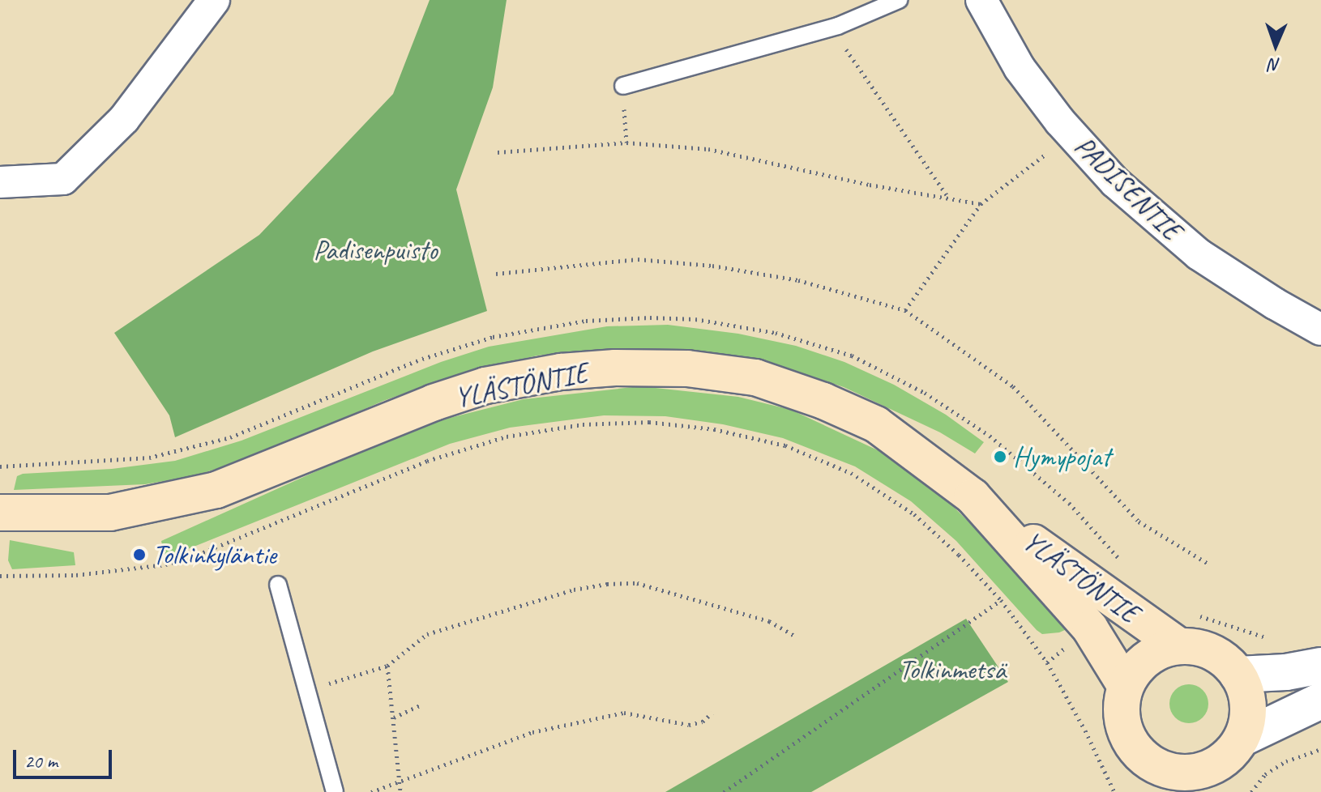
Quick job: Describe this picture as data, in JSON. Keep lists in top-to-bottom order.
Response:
{
  "streets": {
    "main road": ["YLÄSTÖNTIE"],
    "street": ["PADISENTIE"]
  },
  "parks": ["Padisenpuisto", "Tolkinmetsä"],
  "places": ["Hymypojat", "Tolkinkyläntie"],
  "scale_bar": "20 m",
  "north": "bottom"
}
